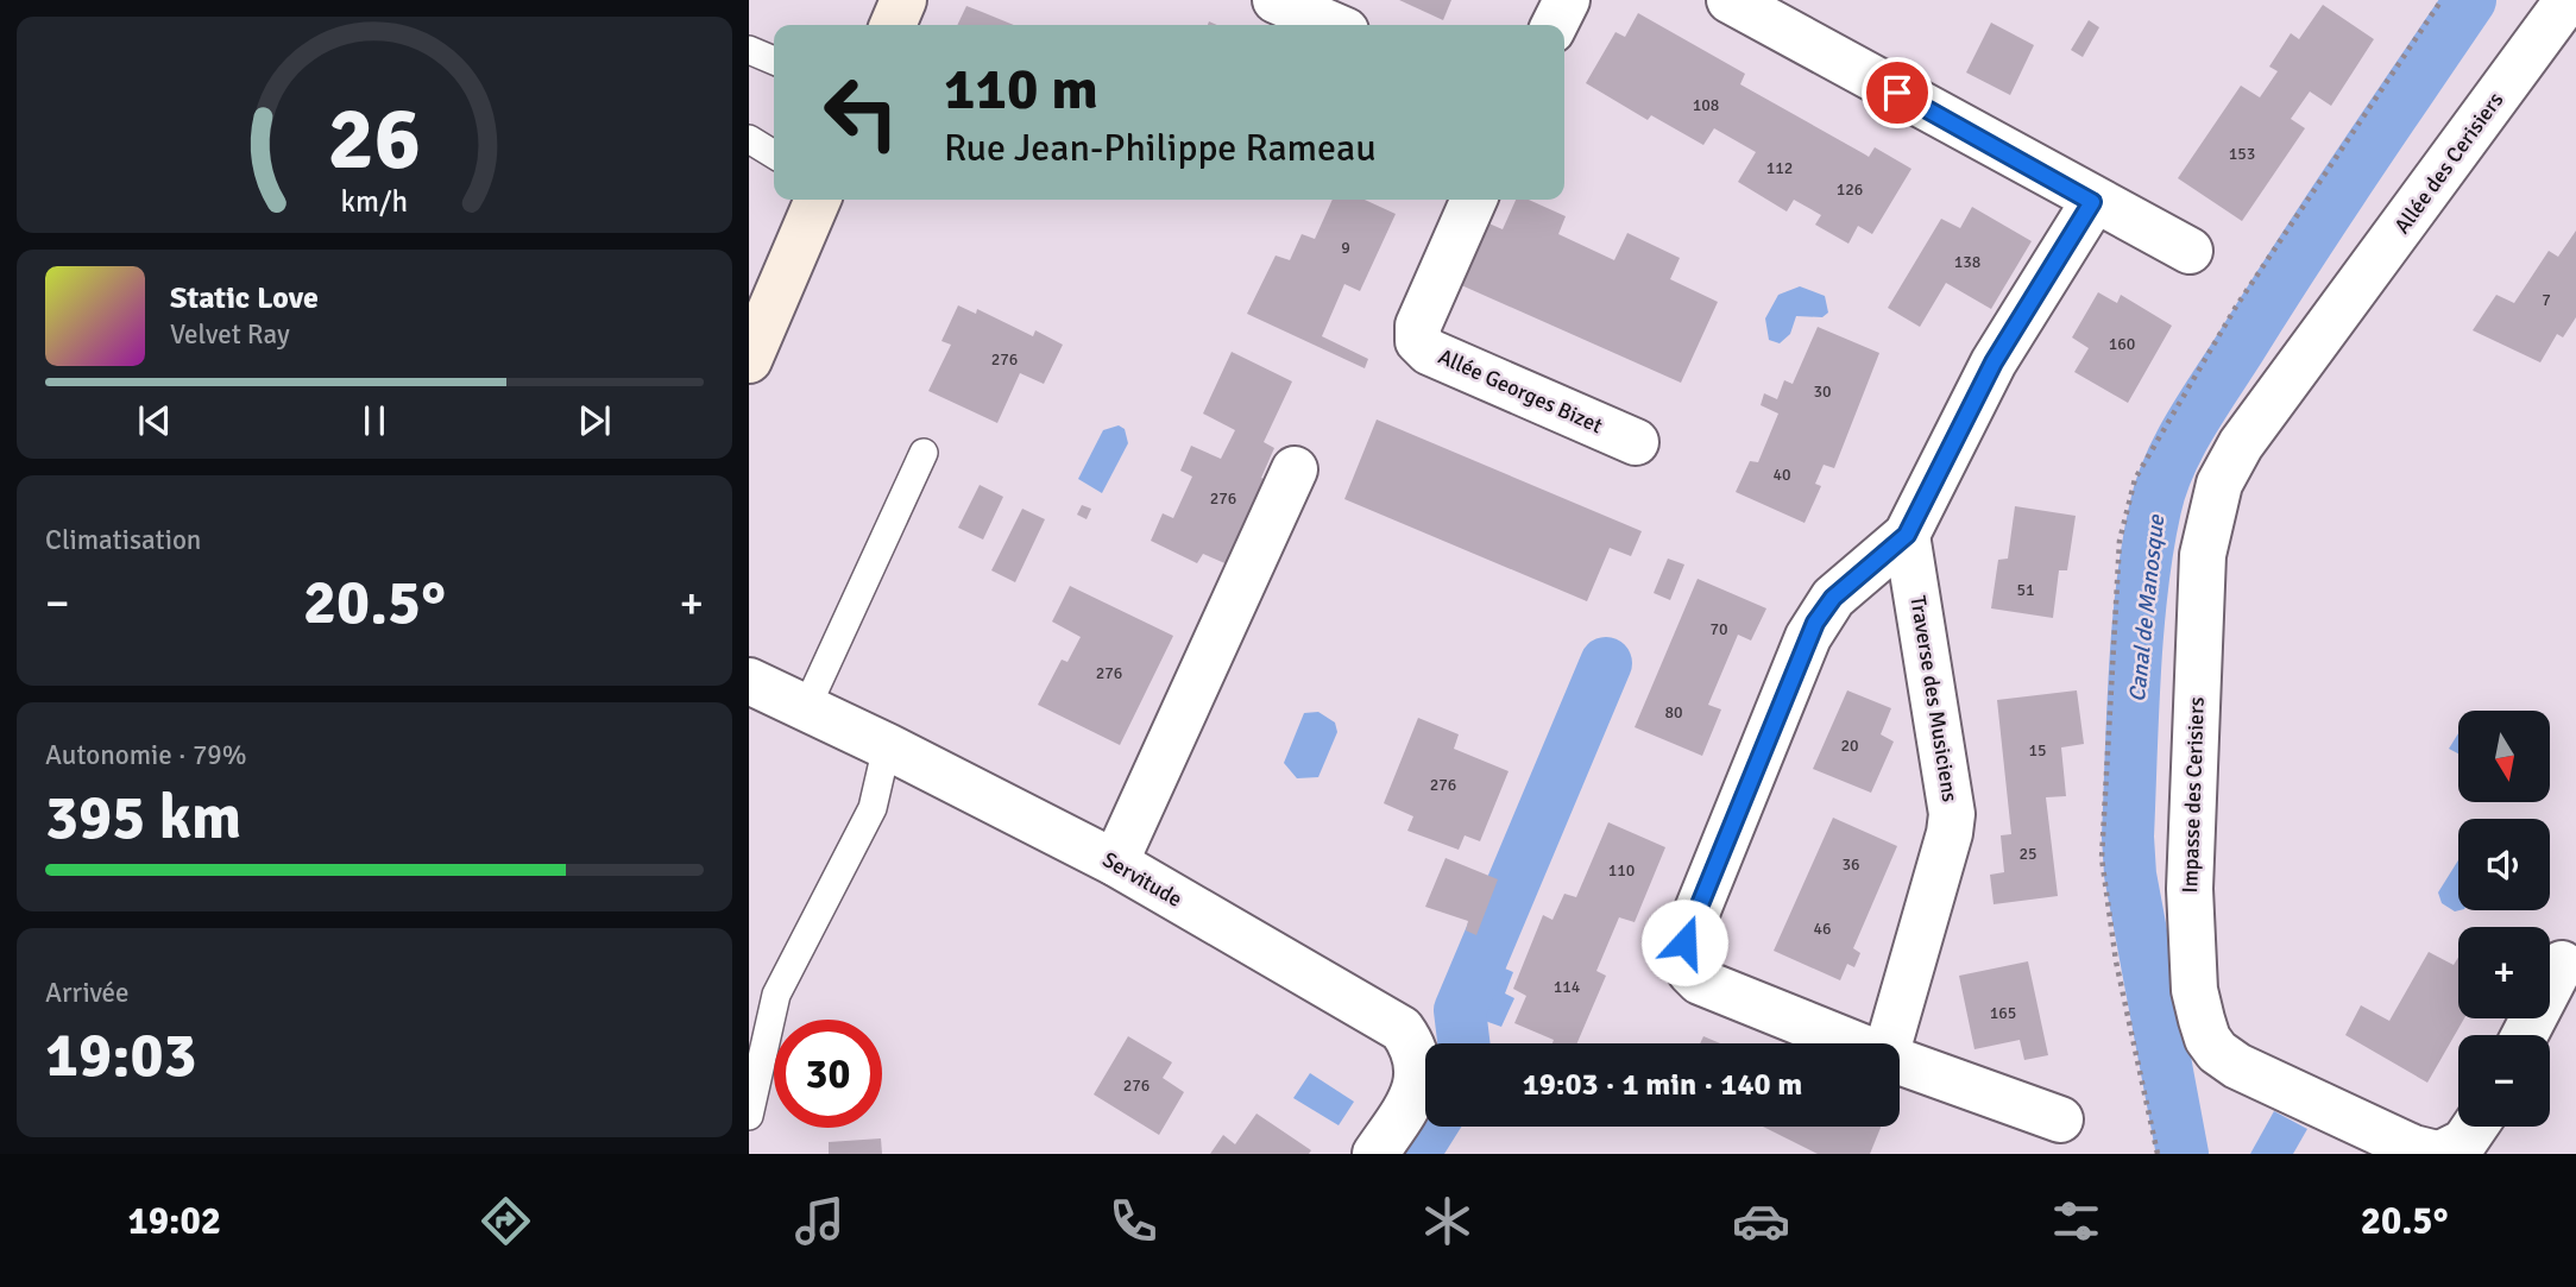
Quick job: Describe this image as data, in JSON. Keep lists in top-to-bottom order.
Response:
{
  "streets": {
    "street": [
      "Allée des Cerisiers",
      "Allée Georges Bizet",
      "Traverse des Musiciens",
      "Impasse des Cerisiers",
      "Servitude"
    ]
  },
  "crossings": [
    ["Allée des Cerisiers", "Impasse des Cerisiers"]
  ],
  "water": ["Canal de Manosque"],
  "house_numbers": [
    "108",
    "153",
    "112",
    "126",
    "9",
    "138",
    "7",
    "160",
    "276",
    "30",
    "40",
    "276",
    "51",
    "70",
    "276",
    "80",
    "20",
    "15",
    "276",
    "25",
    "36",
    "110",
    "46",
    "114",
    "165",
    "276"
  ],
  "north": "bottom",
  "page": {
    "turn": ["110 m", "Rue Jean-Philippe Rameau"],
    "song": ["Static Love", "Velvet Ray"],
    "tile": [
      "Climatisation",
      ["Autonomie · 79%", "395 km"],
      ["Arrivée", "19:03"]
    ],
    "heat": ["−", "20.5°", "+"],
    "map_buttons": ["+", "−"],
    "limit": "30",
    "trip": "19:03 · 1 min · 140 m",
    "tabs": ["19:02", "20.5°"],
    "gauge": ["26", "km/h"]
  }
}
